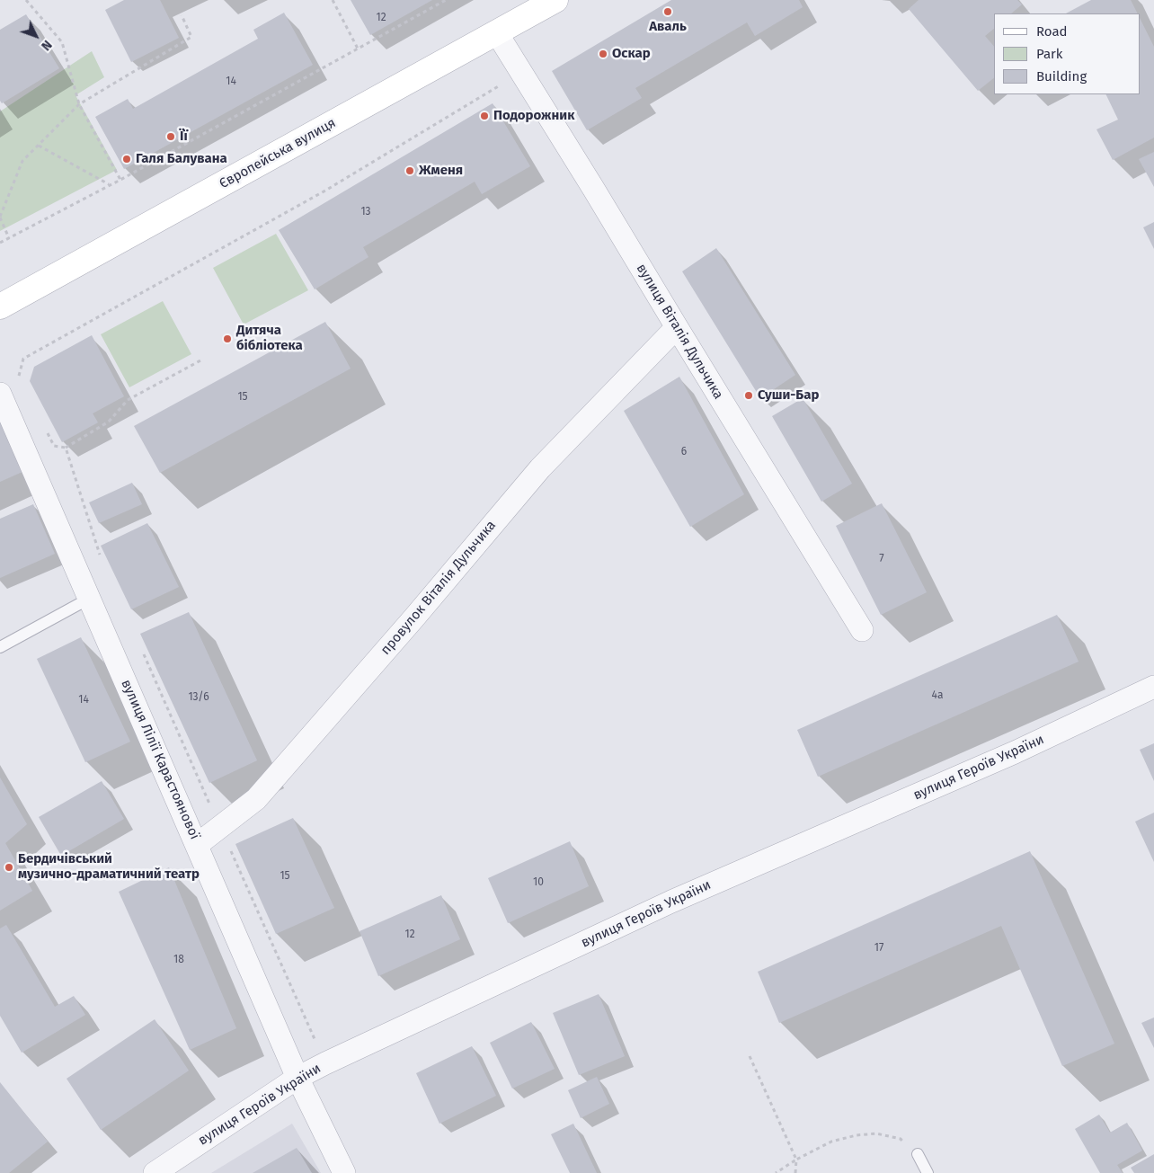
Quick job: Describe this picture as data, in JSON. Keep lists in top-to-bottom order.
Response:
{
  "streets": {
    "street": [
      "Європейська вулиця",
      "вулиця Віталія Дульчика",
      "провулок Віталія Дульчика",
      "вулиця Лілії Карастоянової",
      "вулиця Героїв України"
    ]
  },
  "crossings": [
    ["Європейська вулиця", "вулиця Віталія Дульчика"],
    ["вулиця Віталія Дульчика", "провулок Віталія Дульчика"],
    ["провулок Віталія Дульчика", "вулиця Лілії Карастоянової"],
    ["вулиця Лілії Карастоянової", "вулиця Героїв України"]
  ],
  "places": [
    "Аваль",
    "Оскар",
    "Подорожник",
    "Її",
    "Галя Балувана",
    "Жменя",
    "Дитяча бібліотека",
    "Суши-Бар",
    "Бердичівський музично-драматичний театр"
  ],
  "house_numbers": [
    "12",
    "14",
    "13",
    "15",
    "6",
    "7",
    "4а",
    "13/6",
    "14",
    "15",
    "10",
    "12",
    "17",
    "18"
  ],
  "legend": ["Road", "Park", "Building"],
  "north": "bottom right"
}
